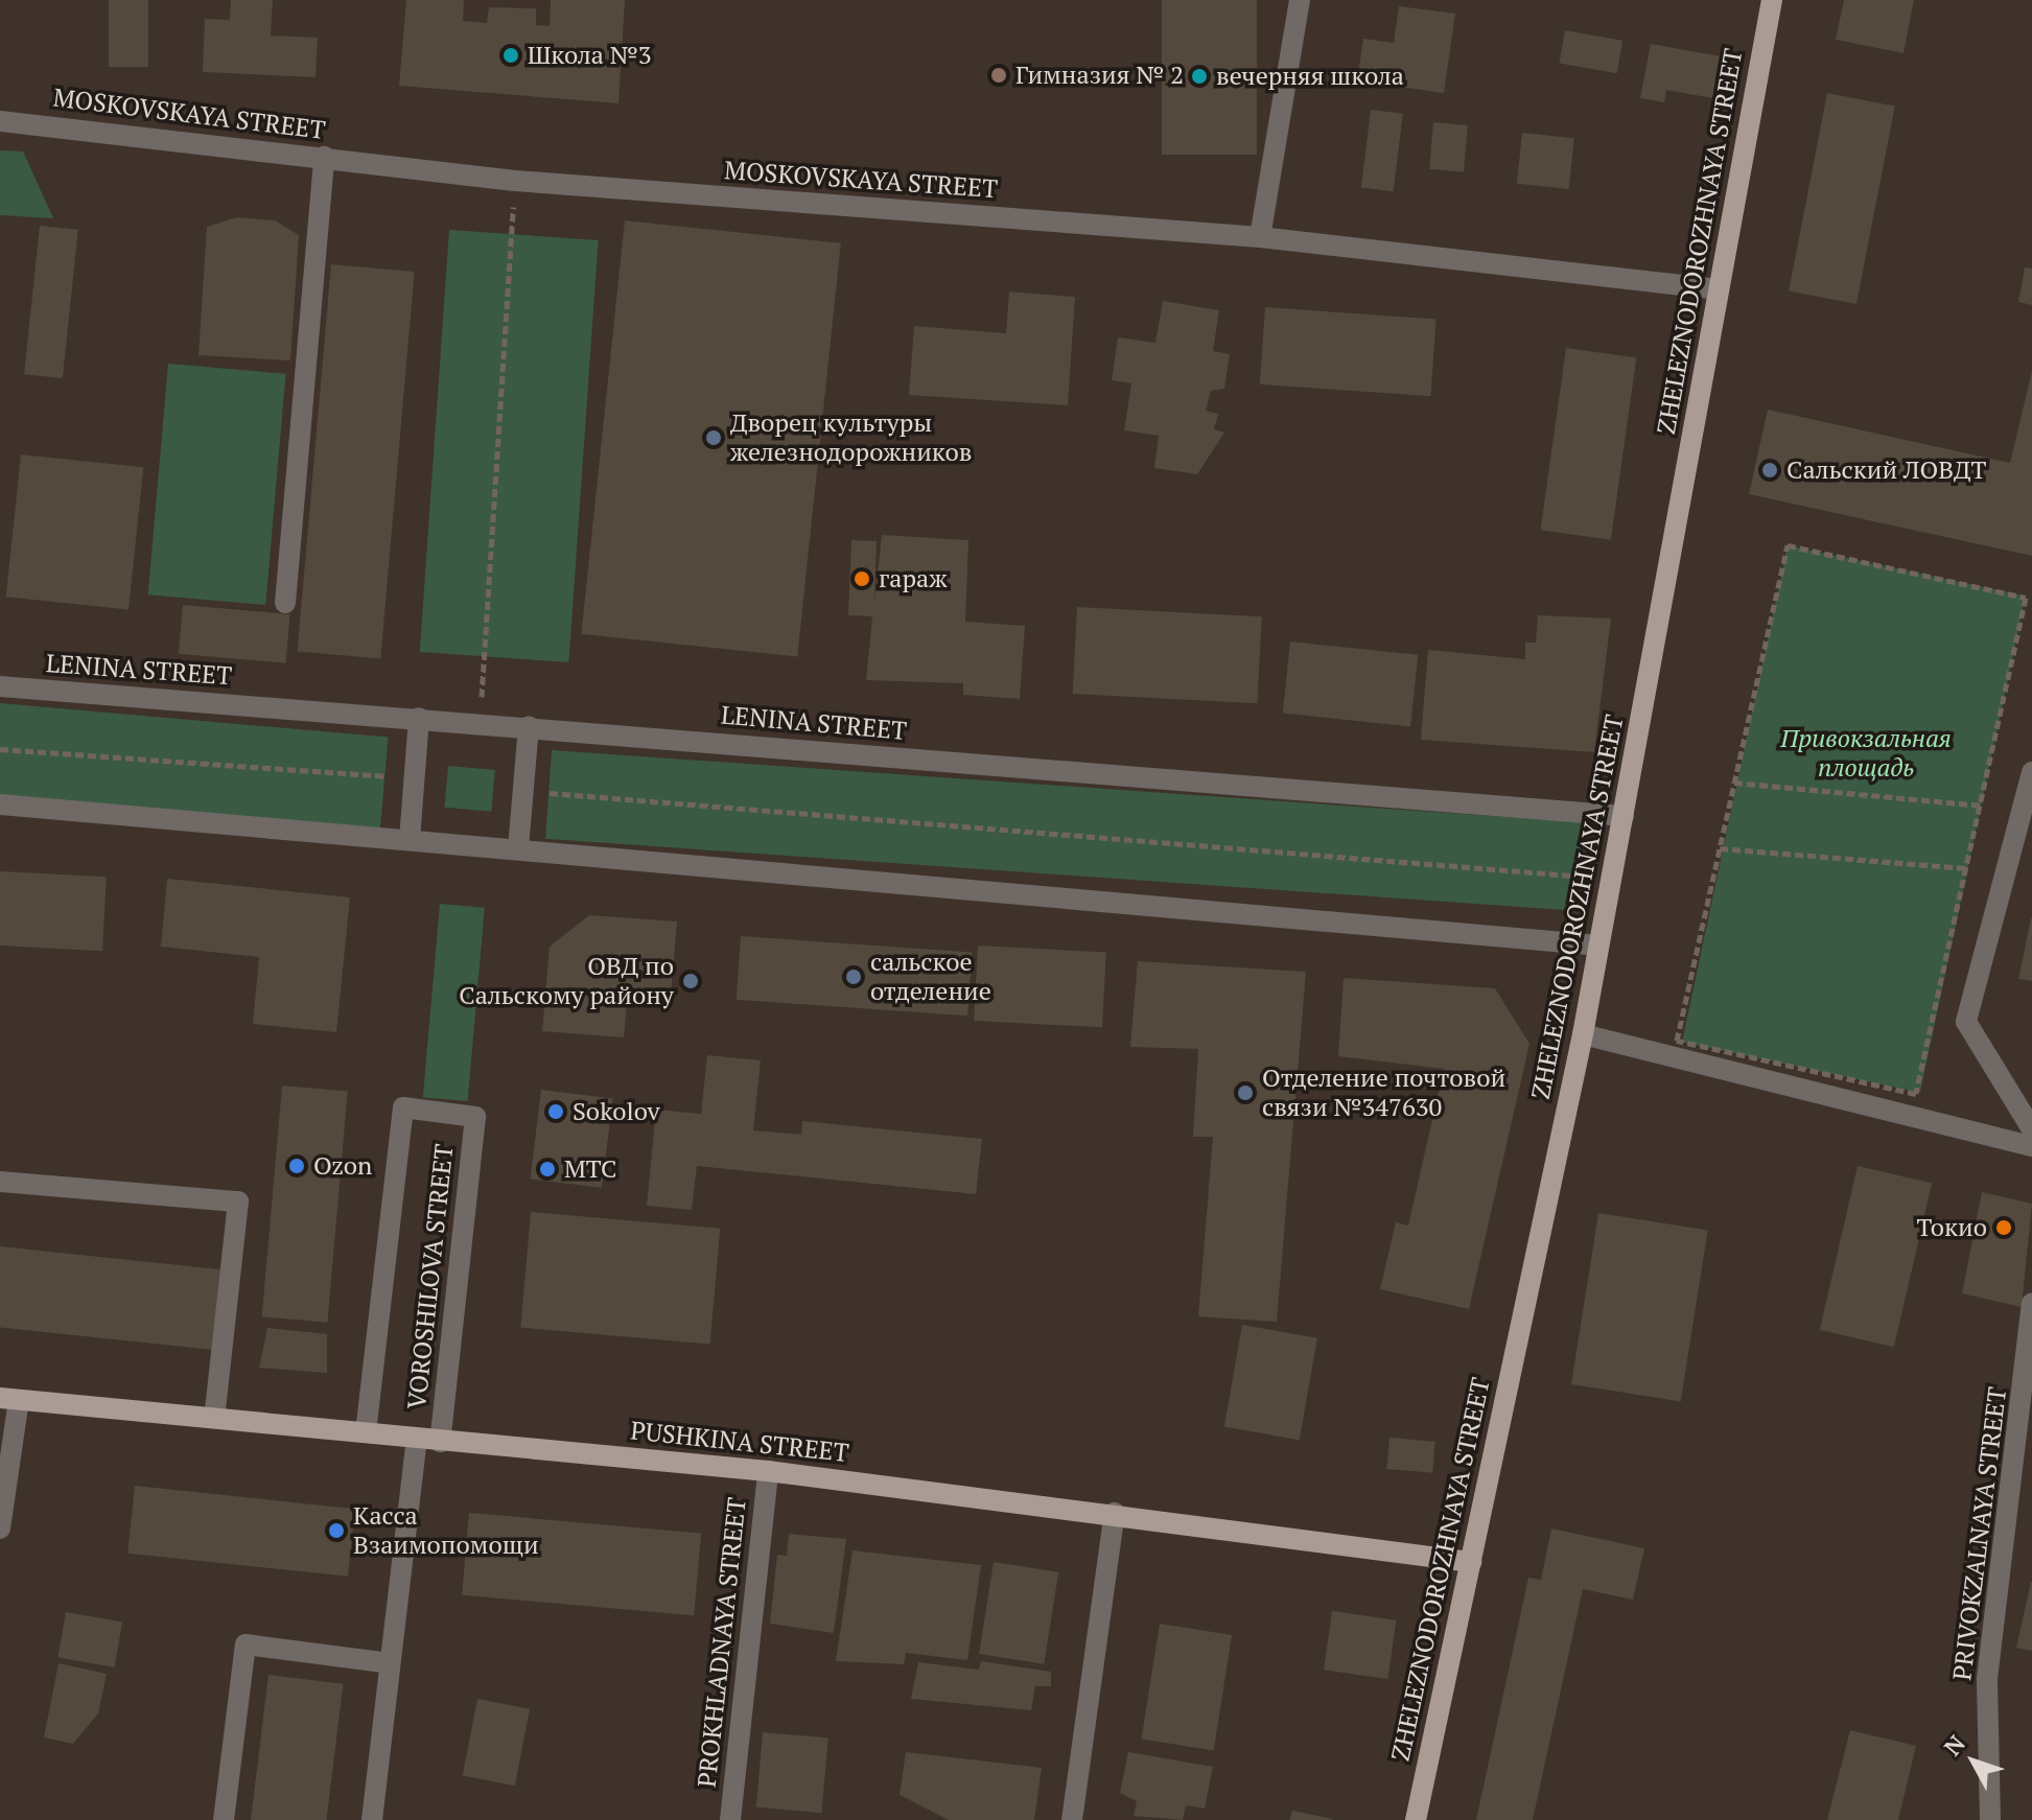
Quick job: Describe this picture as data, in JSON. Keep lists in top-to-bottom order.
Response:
{
  "streets": {
    "main road": ["ZHELEZNODOROZHNAYA STREET", "PUSHKINA STREET"],
    "street": [
      "MOSKOVSKAYA STREET",
      "LENINA STREET",
      "VOROSHILOVA STREET",
      "PRIVOKZALNAYA STREET",
      "PROKHLADNAYA STREET"
    ]
  },
  "crossings": [
    ["MOSKOVSKAYA STREET", "ZHELEZNODOROZHNAYA STREET"],
    ["ZHELEZNODOROZHNAYA STREET", "LENINA STREET"],
    ["ZHELEZNODOROZHNAYA STREET", "PUSHKINA STREET"],
    ["VOROSHILOVA STREET", "PUSHKINA STREET"],
    ["PUSHKINA STREET", "PROKHLADNAYA STREET"]
  ],
  "parks": ["Привокзальная площадь"],
  "places": [
    "Школа №3",
    "Гимназия № 2",
    "вечерняя школа",
    "Дворец культуры железнодорожников",
    "Сальский ЛОВДТ",
    "гараж",
    "сальское отделение",
    "ОВД по Сальскому району",
    "Отделение почтовой связи №347630",
    "Sokolov",
    "Ozon",
    "МТС",
    "Токио",
    "Касса Взаимопомощи"
  ],
  "north": "top left"
}
